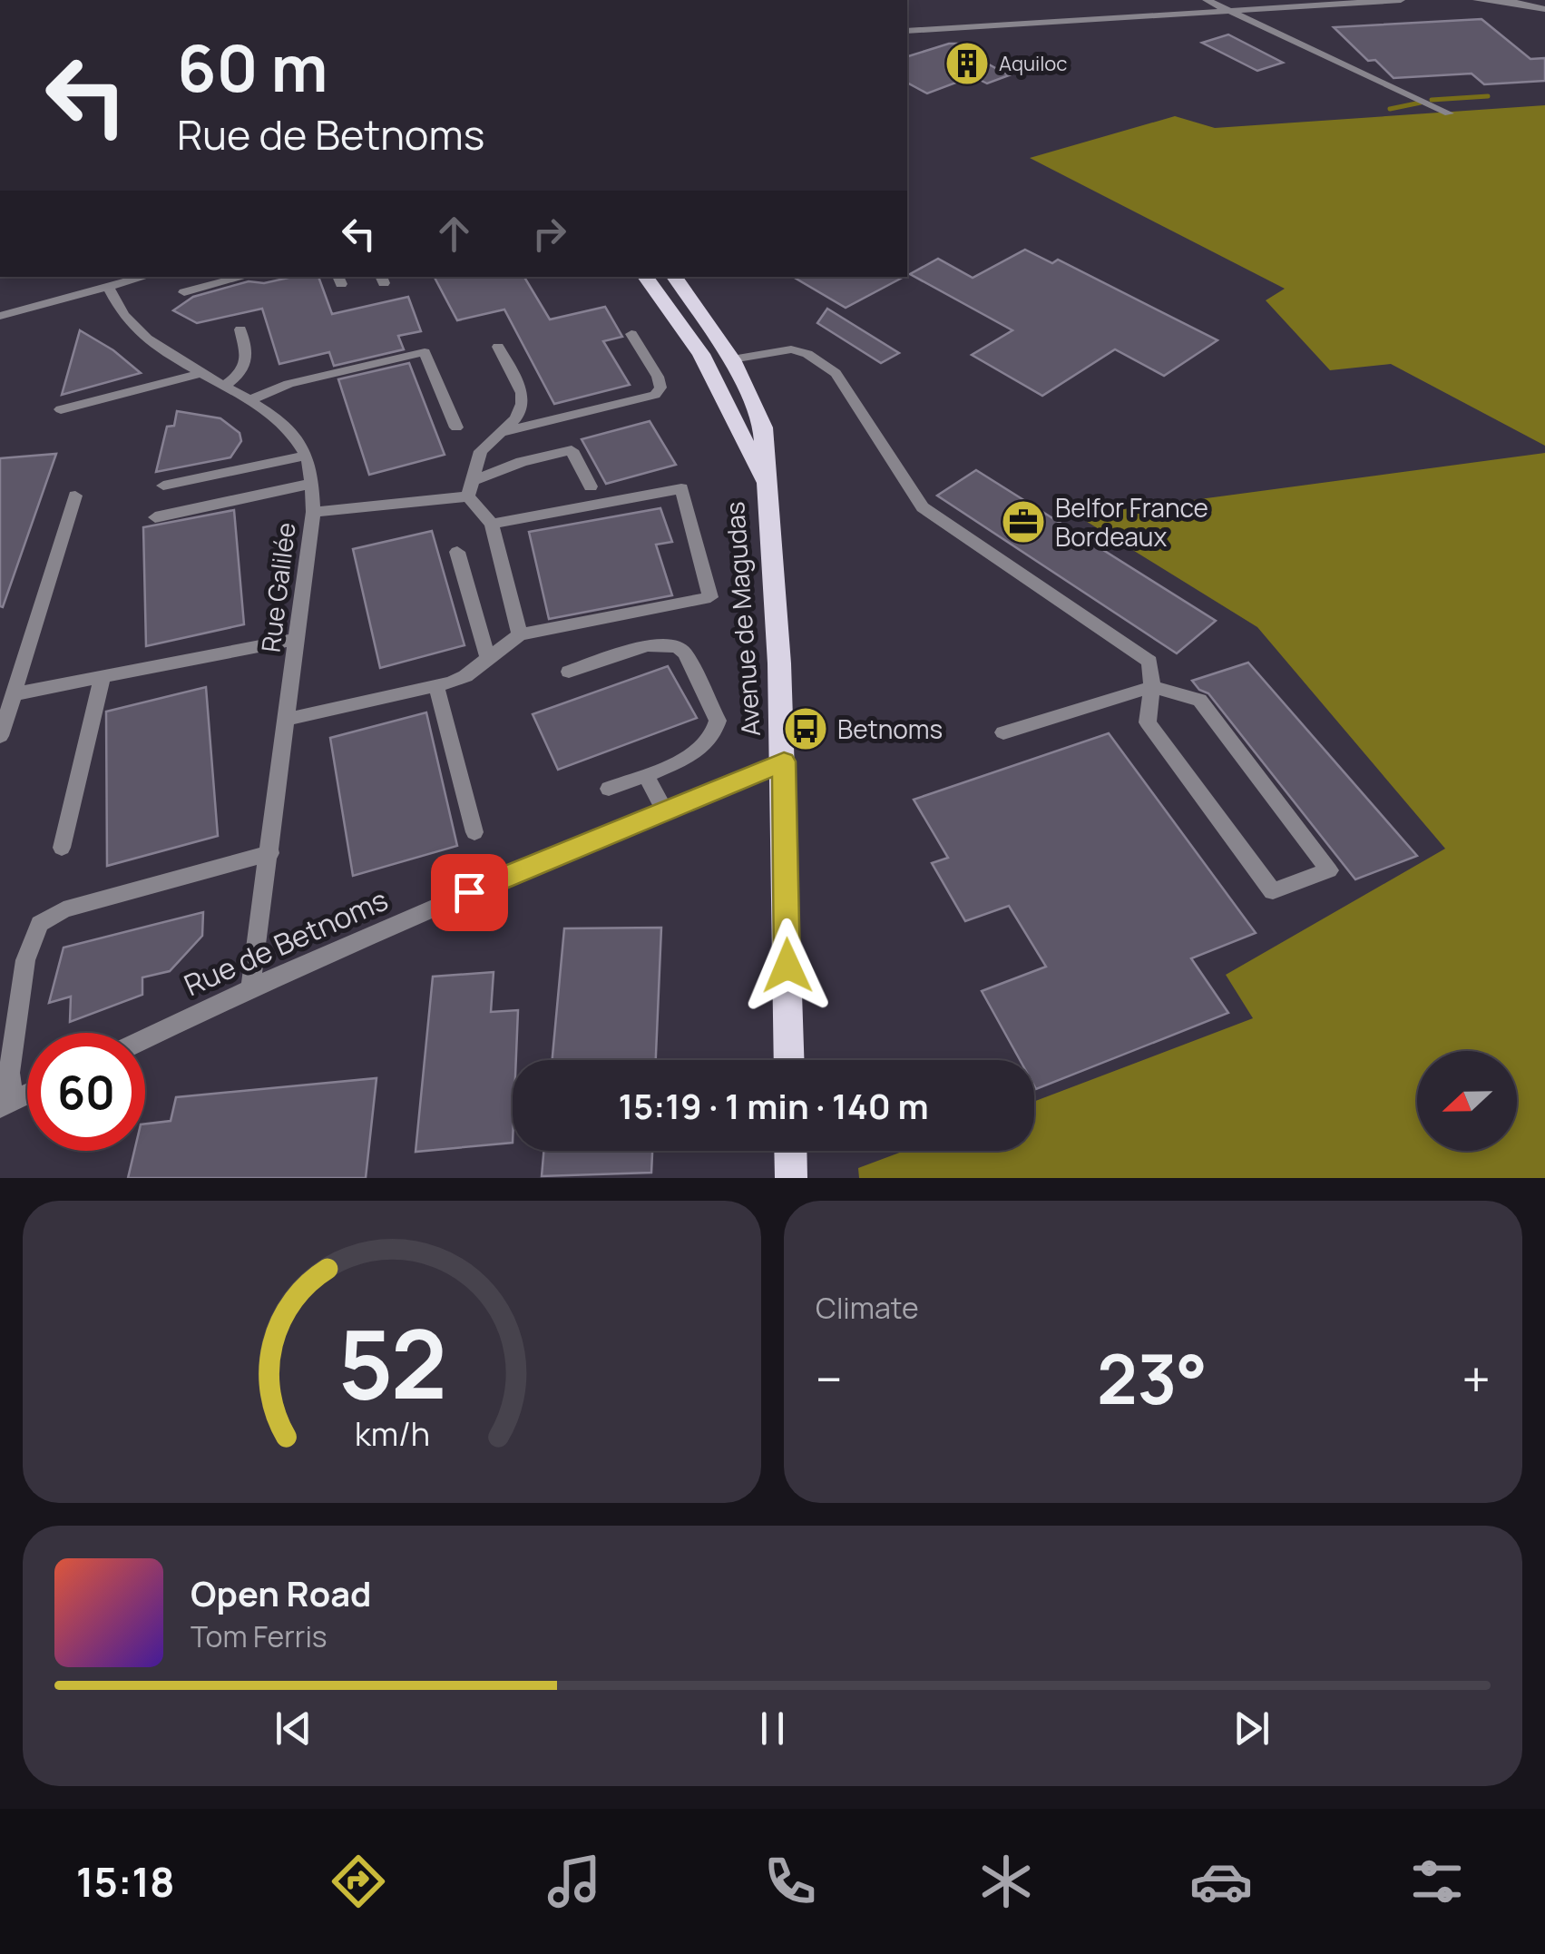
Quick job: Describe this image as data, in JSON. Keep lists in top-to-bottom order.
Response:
{
  "streets": {
    "main road": ["Avenue de Magudas"],
    "street": ["Rue Galilée", "Rue de Betnoms"]
  },
  "crossings": [
    ["Rue Galilée", "Rue de Betnoms"],
    ["Avenue de Magudas", "Rue de Betnoms"]
  ],
  "places": {
    "building": ["Aquiloc"],
    "office": ["Belfor France Bordeaux"],
    "bus stop": ["Betnoms"]
  },
  "north": "left",
  "page": {
    "turn": ["60 m", "Rue de Betnoms"],
    "limit": "60",
    "trip": "15:19 · 1 min · 140 m",
    "tile": "Climate",
    "heat": ["−", "23°", "+"],
    "song": ["Open Road", "Tom Ferris"],
    "tabs": "15:18",
    "gauge": ["52", "km/h"]
  }
}
